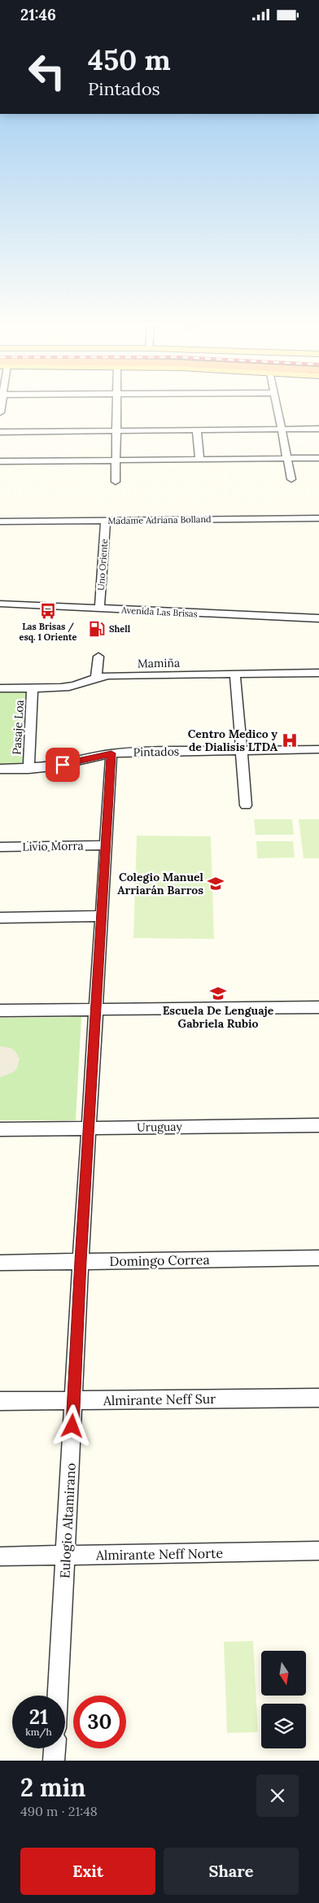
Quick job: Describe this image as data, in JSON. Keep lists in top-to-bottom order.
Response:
{
  "streets": {
    "street": [
      "Madame Adriana Bolland",
      "Uno Oriente",
      "Avenida Las Brisas",
      "Mamiña",
      "Pasaje Loa",
      "Pintados",
      "Livio Morra",
      "Uruguay",
      "Domingo Correa",
      "Almirante Neff Sur",
      "Eulogio Altamirano",
      "Almirante Neff Norte"
    ]
  },
  "crossings": [
    ["Madame Adriana Bolland", "Uno Oriente"],
    ["Uno Oriente", "Avenida Las Brisas"],
    ["Mamiña", "Pasaje Loa"],
    ["Pasaje Loa", "Pintados"],
    ["Pintados", "Eulogio Altamirano"],
    ["Livio Morra", "Eulogio Altamirano"],
    ["Uruguay", "Eulogio Altamirano"],
    ["Domingo Correa", "Eulogio Altamirano"],
    ["Almirante Neff Sur", "Eulogio Altamirano"],
    ["Eulogio Altamirano", "Almirante Neff Norte"]
  ],
  "places": {
    "bus stop": ["Las Brisas / esq. 1 Oriente"],
    "fuel station": ["Shell"],
    "hospital": ["Centro Medico y de Dialisis LTDA"],
    "school or university": ["Colegio Manuel Arriarán Barros", "Escuela De Lenguaje Gabriela Rubio"]
  },
  "north": "bottom",
  "page": {
    "status": "21:46",
    "turn": ["450 m", "Pintados"],
    "speed": "21 km/h",
    "limit": "30",
    "heading": ["2 min", "490 m · 21:48"],
    "buttons": ["Exit", "Share"]
  }
}
